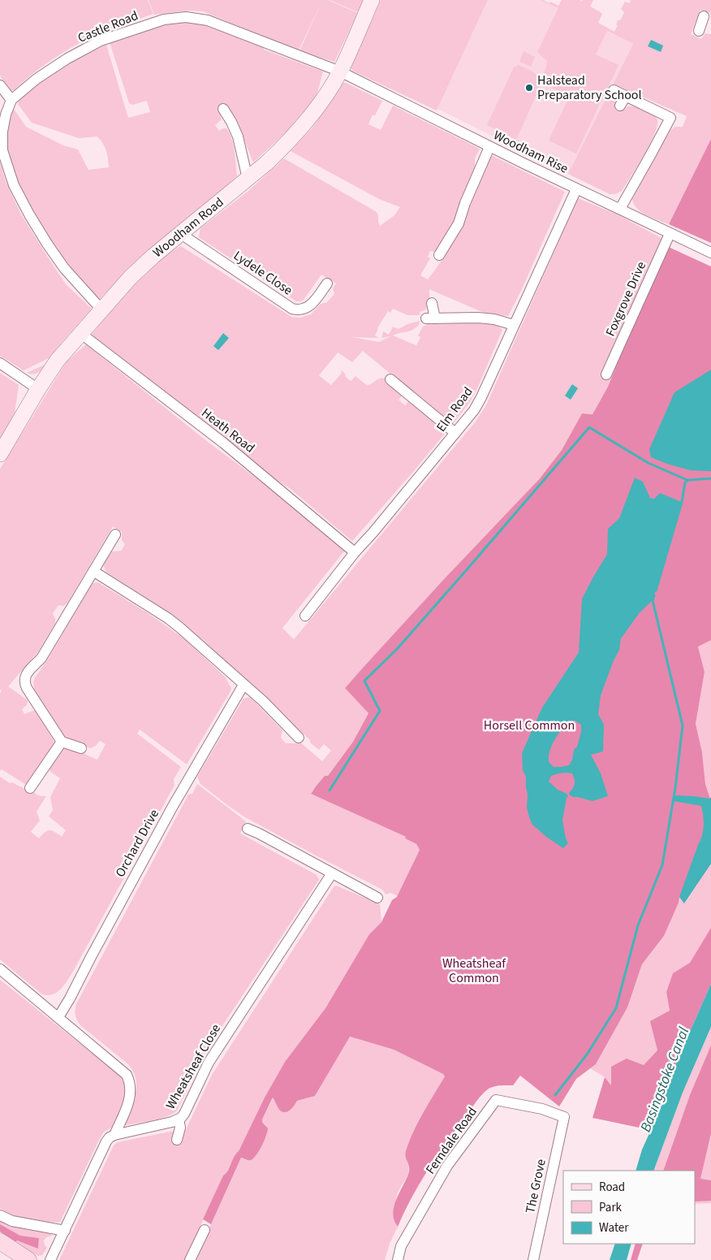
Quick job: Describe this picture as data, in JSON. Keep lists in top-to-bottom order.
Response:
{
  "streets": {
    "street": [
      "Castle Road",
      "Woodham Rise",
      "Woodham Road",
      "Lydele Close",
      "Foxgrove Drive",
      "Elm Road",
      "Heath Road",
      "Orchard Drive",
      "Wheatsheaf Close",
      "Ferndale Road",
      "The Grove"
    ]
  },
  "crossings": [
    ["Castle Road", "Woodham Rise"],
    ["Castle Road", "Woodham Road"],
    ["Woodham Rise", "Woodham Road"],
    ["Woodham Rise", "Foxgrove Drive"],
    ["Woodham Rise", "Elm Road"],
    ["Woodham Road", "Lydele Close"],
    ["Woodham Road", "Heath Road"],
    ["Elm Road", "Heath Road"],
    ["Ferndale Road", "The Grove"]
  ],
  "water": ["Basingstoke Canal"],
  "parks": ["Horsell Common", "Wheatsheaf Common"],
  "places": ["Halstead Preparatory School"],
  "legend": ["Road", "Park", "Water"]
}
